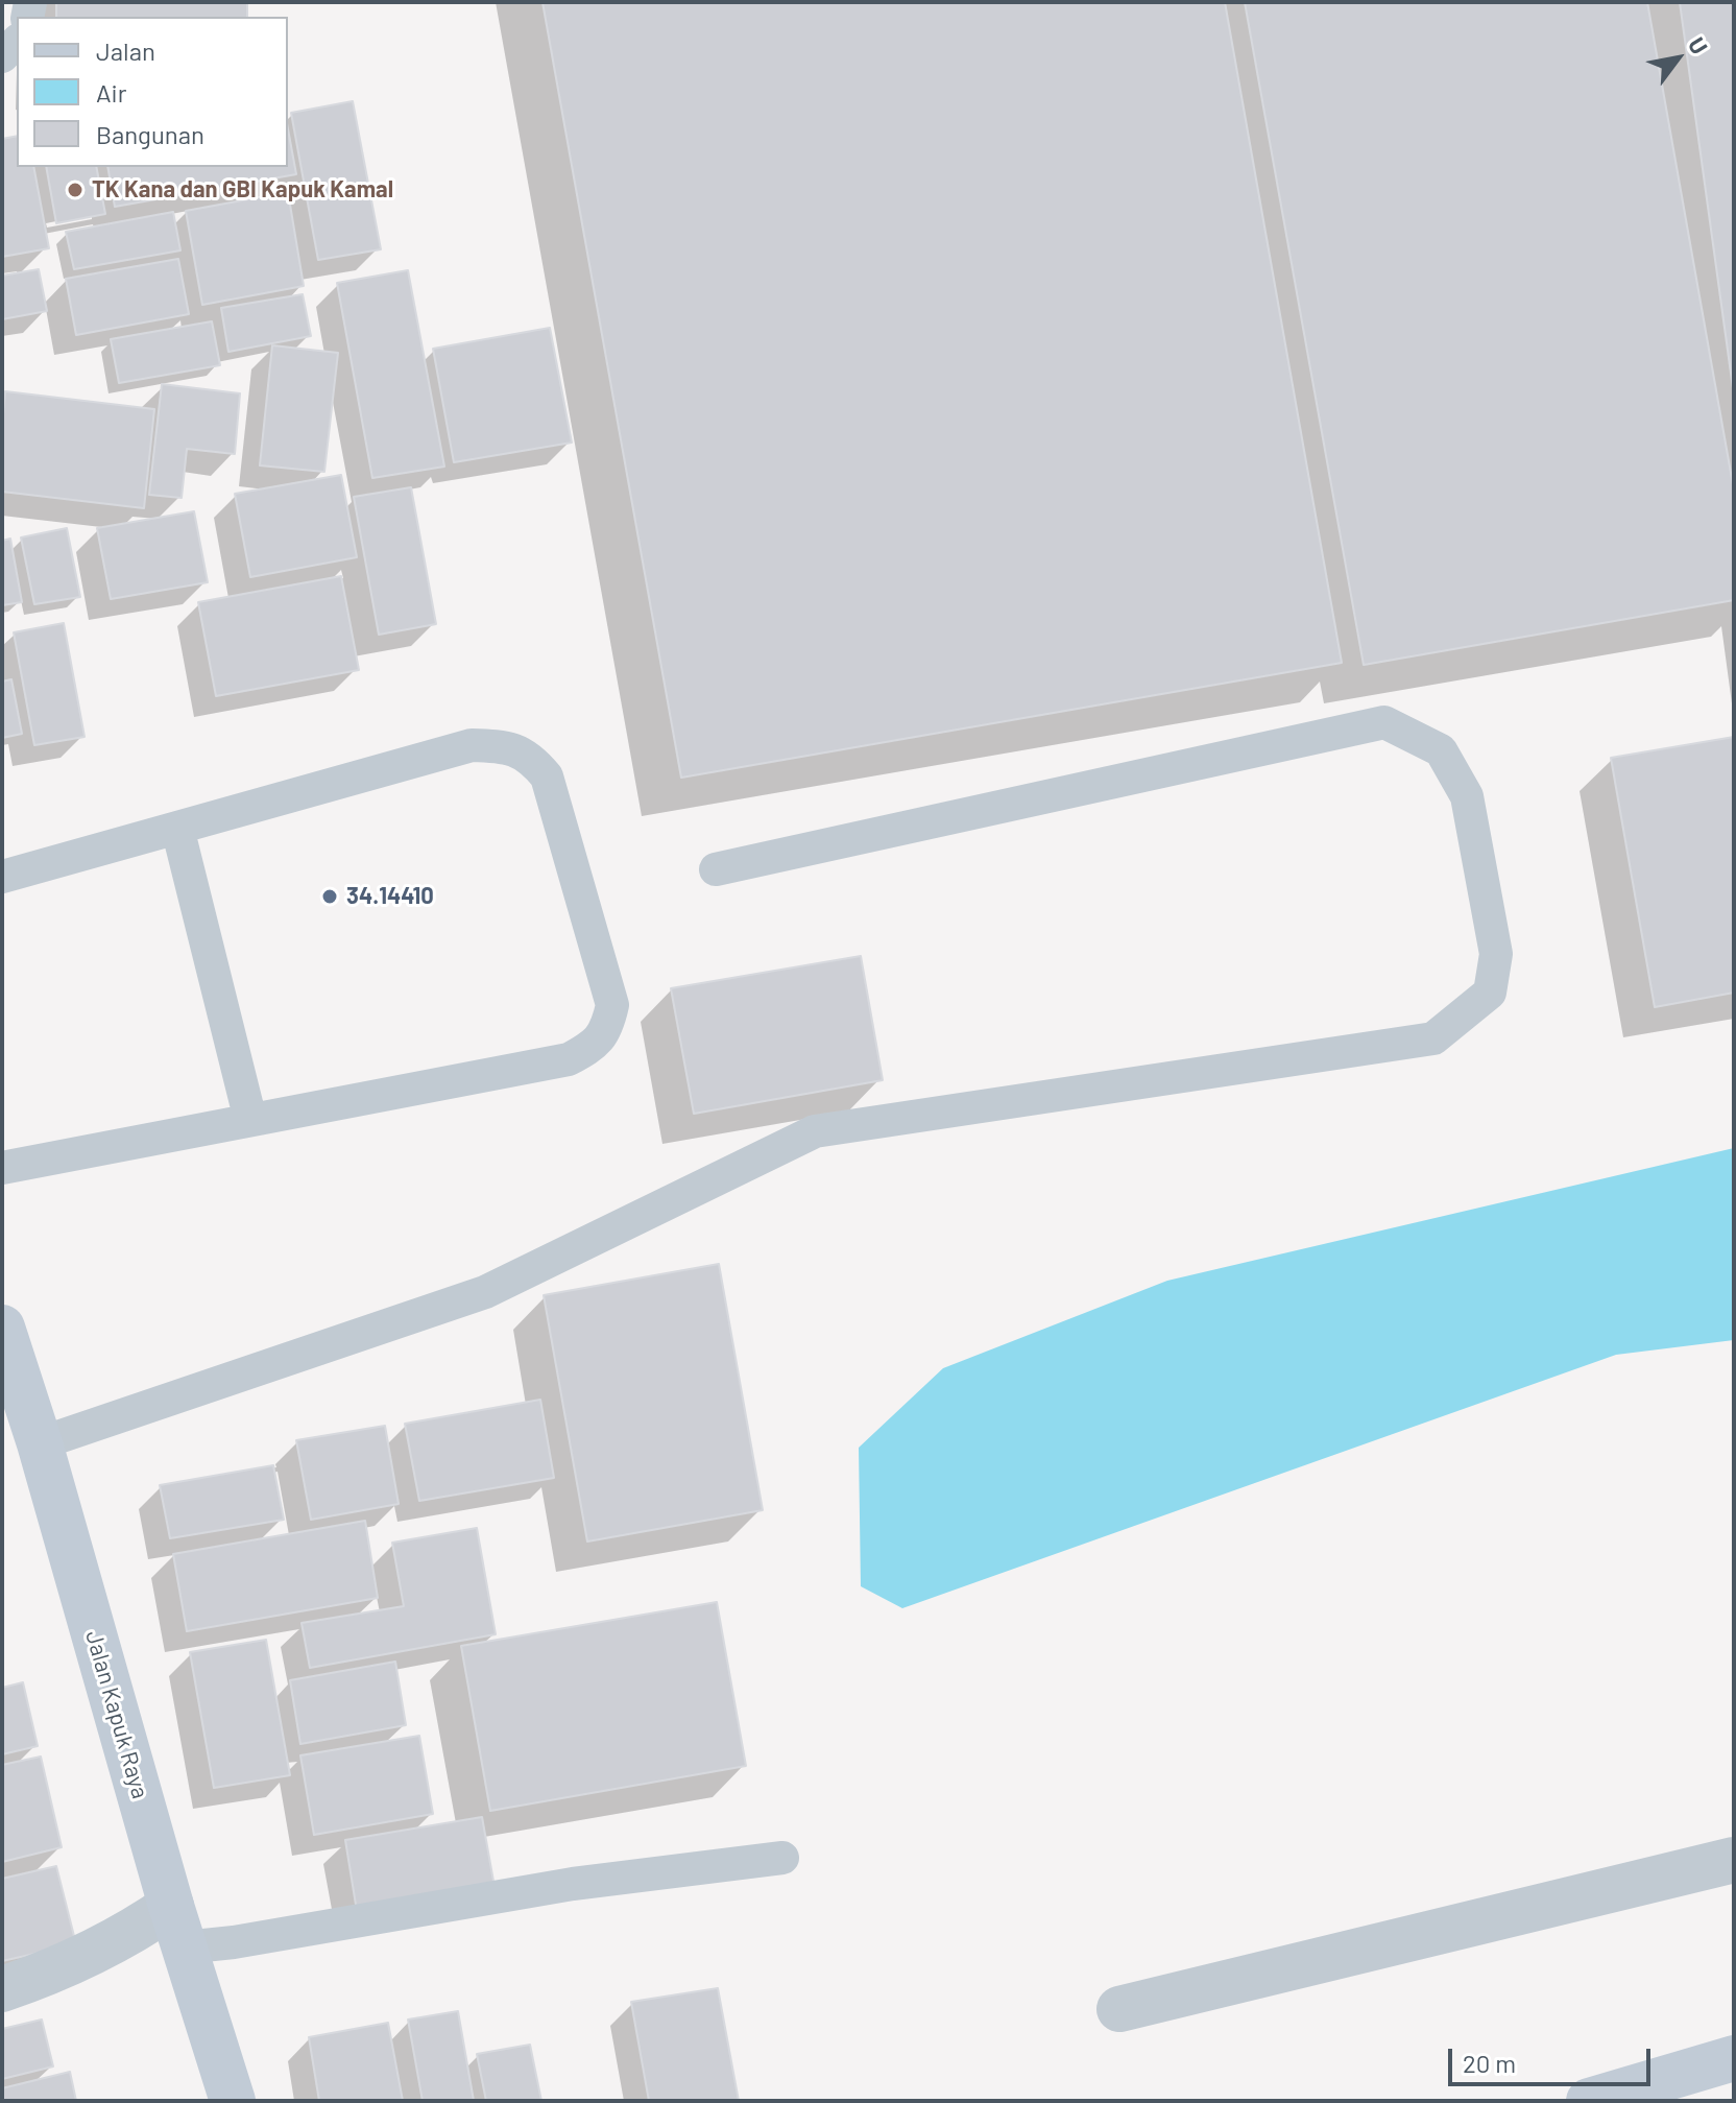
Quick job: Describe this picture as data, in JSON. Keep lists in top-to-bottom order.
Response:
{
  "streets": {
    "main road": ["Jalan Kapuk Raya"]
  },
  "places": ["TK Kana dan GBI Kapuk Kamal", "34.14410"],
  "legend": ["Jalan", "Air", "Bangunan"],
  "scale_bar": "20 m",
  "north": "top right"
}
